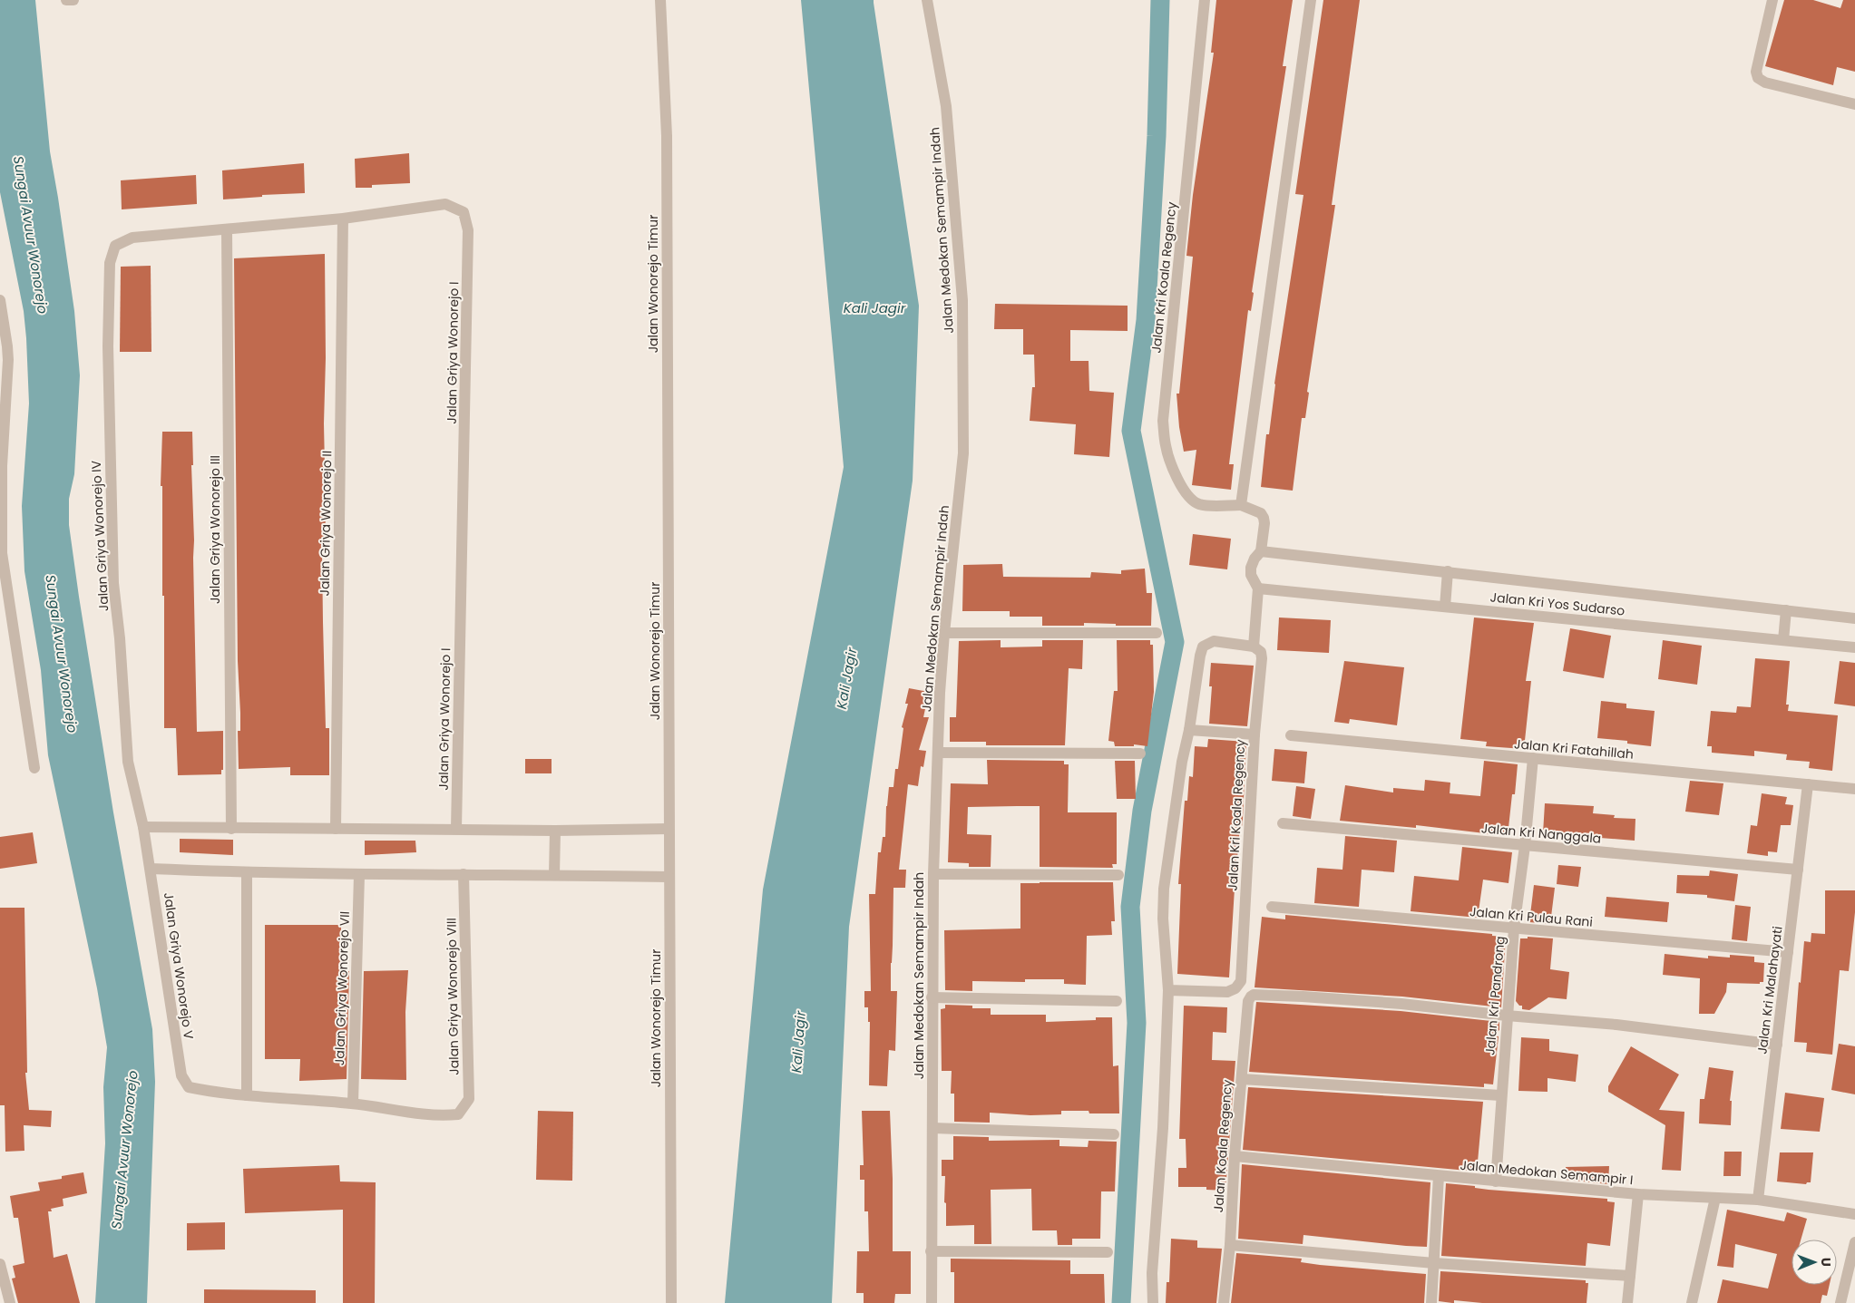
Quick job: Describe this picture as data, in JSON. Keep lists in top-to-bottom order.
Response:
{
  "streets": {
    "street": [
      "Jalan Medokan Semampir Indah",
      "Jalan Kri Koala Regency",
      "Jalan Wonorejo Timur",
      "Jalan Griya Wonorejo I",
      "Jalan Griya Wonorejo II",
      "Jalan Griya Wonorejo III",
      "Jalan Griya Wonorejo IV",
      "Jalan Kri Yos Sudarso",
      "Jalan Kri Fatahillah",
      "Jalan Kri Nanggala",
      "Jalan Kri Pulau Rani",
      "Jalan Griya Wonorejo V",
      "Jalan Griya Wonorejo VII",
      "Jalan Kri Malahayati",
      "Jalan Kri Pandrong",
      "Jalan Griya Wonorejo VIII",
      "Jalan Koala Regency",
      "Jalan Medokan Semampir I"
    ]
  },
  "crossings": [
    ["Jalan Kri Koala Regency", "Jalan Kri Yos Sudarso"],
    ["Jalan Griya Wonorejo I", "Jalan Griya Wonorejo II"],
    ["Jalan Griya Wonorejo I", "Jalan Griya Wonorejo III"],
    ["Jalan Griya Wonorejo I", "Jalan Griya Wonorejo IV"],
    ["Jalan Griya Wonorejo IV", "Jalan Griya Wonorejo V"],
    ["Jalan Kri Fatahillah", "Jalan Kri Malahayati"],
    ["Jalan Kri Fatahillah", "Jalan Kri Pandrong"],
    ["Jalan Kri Nanggala", "Jalan Kri Malahayati"],
    ["Jalan Kri Nanggala", "Jalan Kri Pandrong"],
    ["Jalan Kri Pulau Rani", "Jalan Kri Malahayati"],
    ["Jalan Kri Pulau Rani", "Jalan Kri Pandrong"],
    ["Jalan Griya Wonorejo VII", "Jalan Griya Wonorejo VIII"],
    ["Jalan Kri Malahayati", "Jalan Medokan Semampir I"],
    ["Jalan Kri Pandrong", "Jalan Koala Regency"],
    ["Jalan Kri Pandrong", "Jalan Medokan Semampir I"],
    ["Jalan Koala Regency", "Jalan Medokan Semampir I"]
  ],
  "water": ["Sungai Avuur Wonorejo", "Kali Jagir"],
  "north": "right"
}
